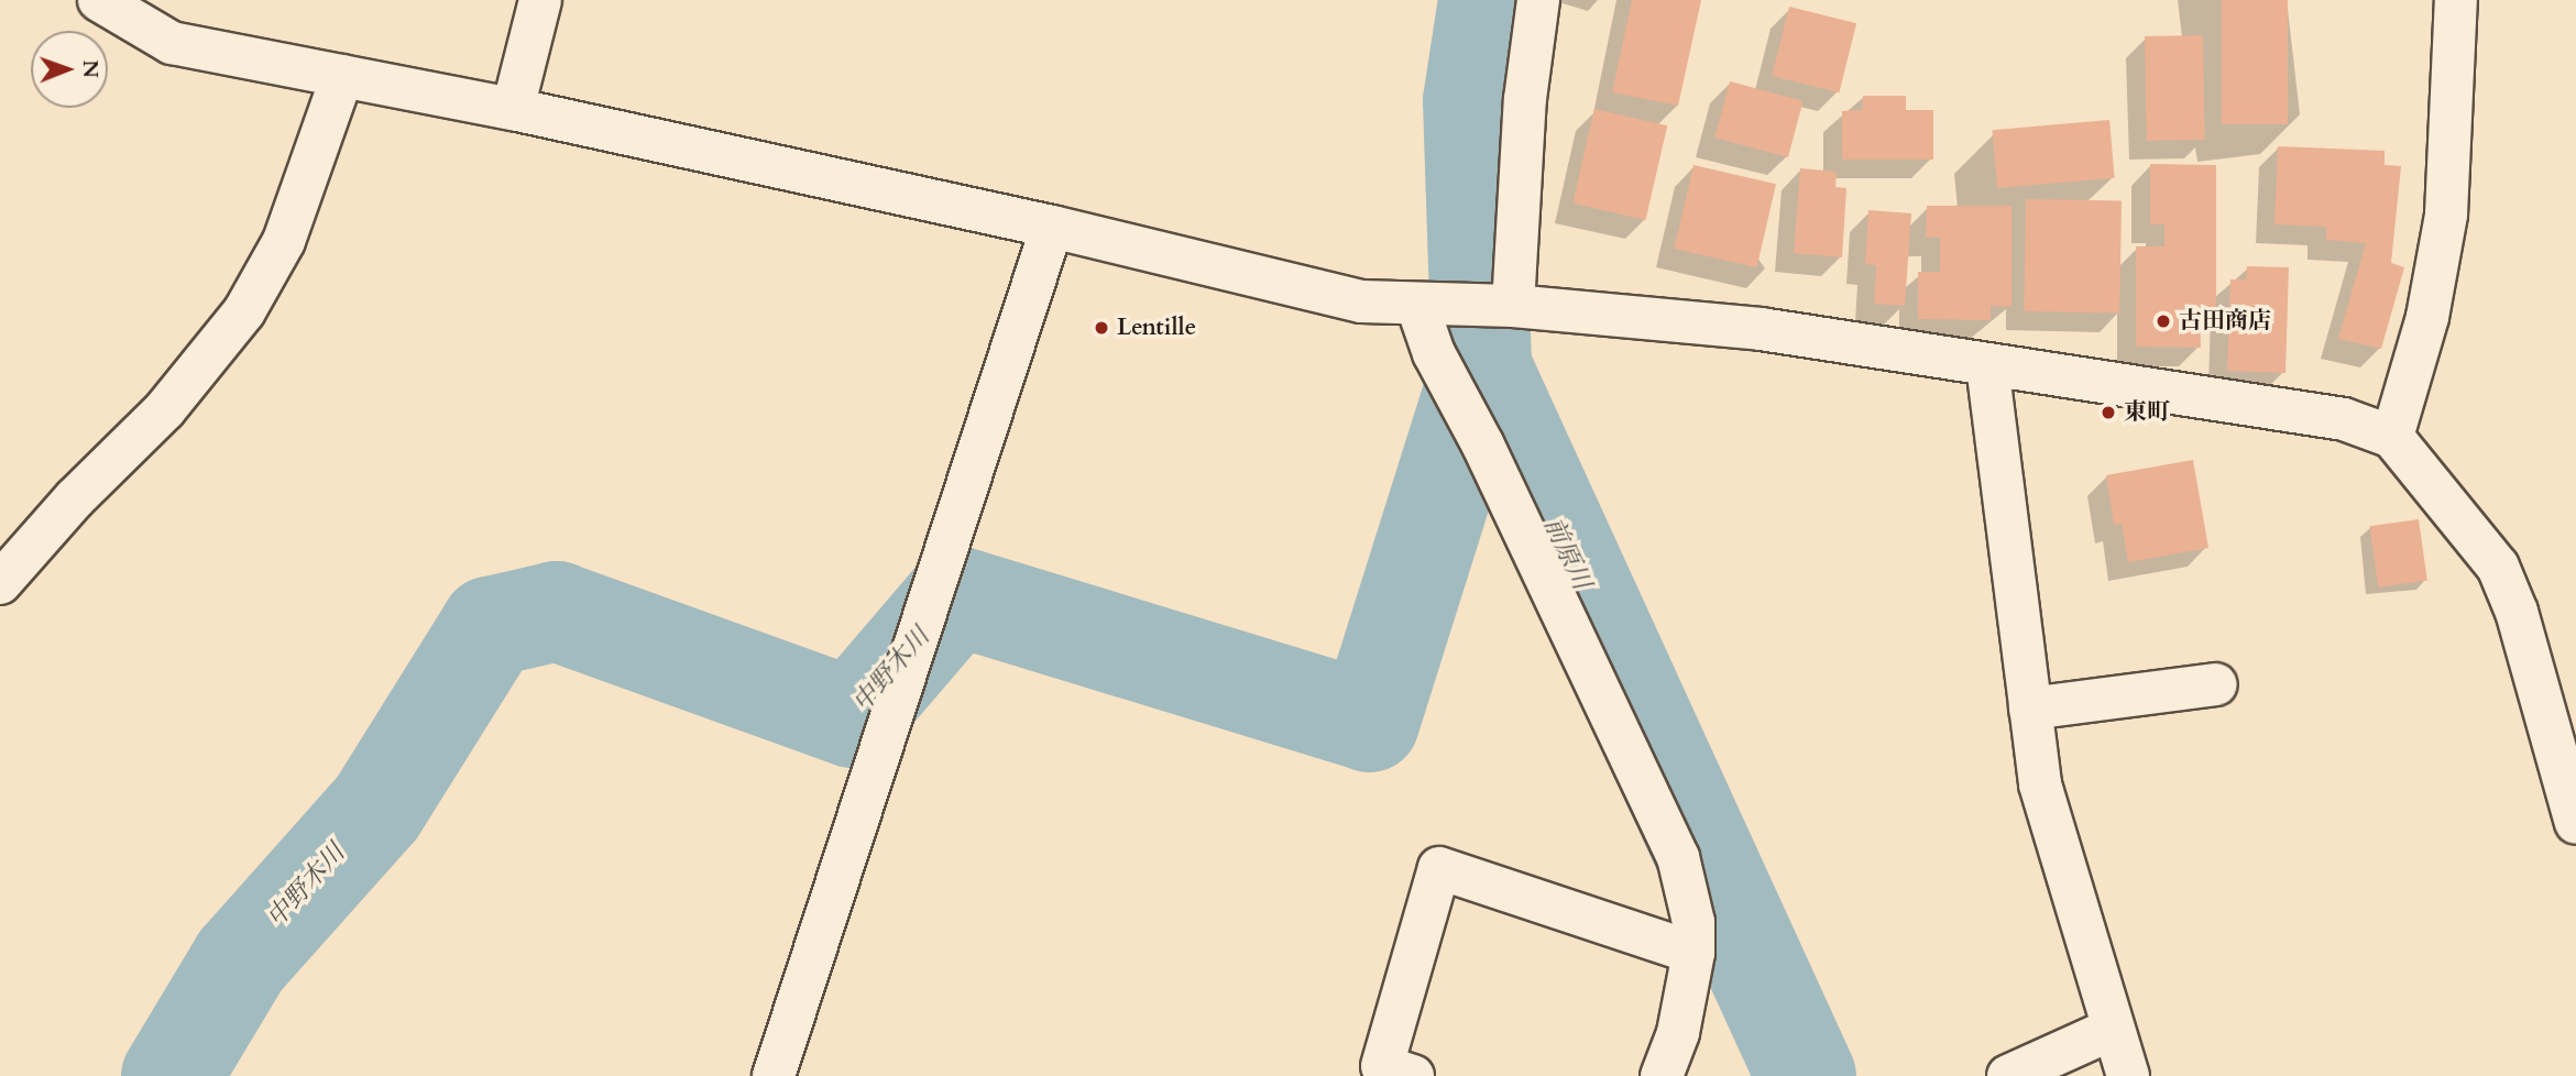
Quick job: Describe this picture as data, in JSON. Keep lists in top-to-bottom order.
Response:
{
  "water": ["前原川", "中野木川"],
  "places": ["古田商店", "Lentille", "東町"],
  "north": "right"
}
